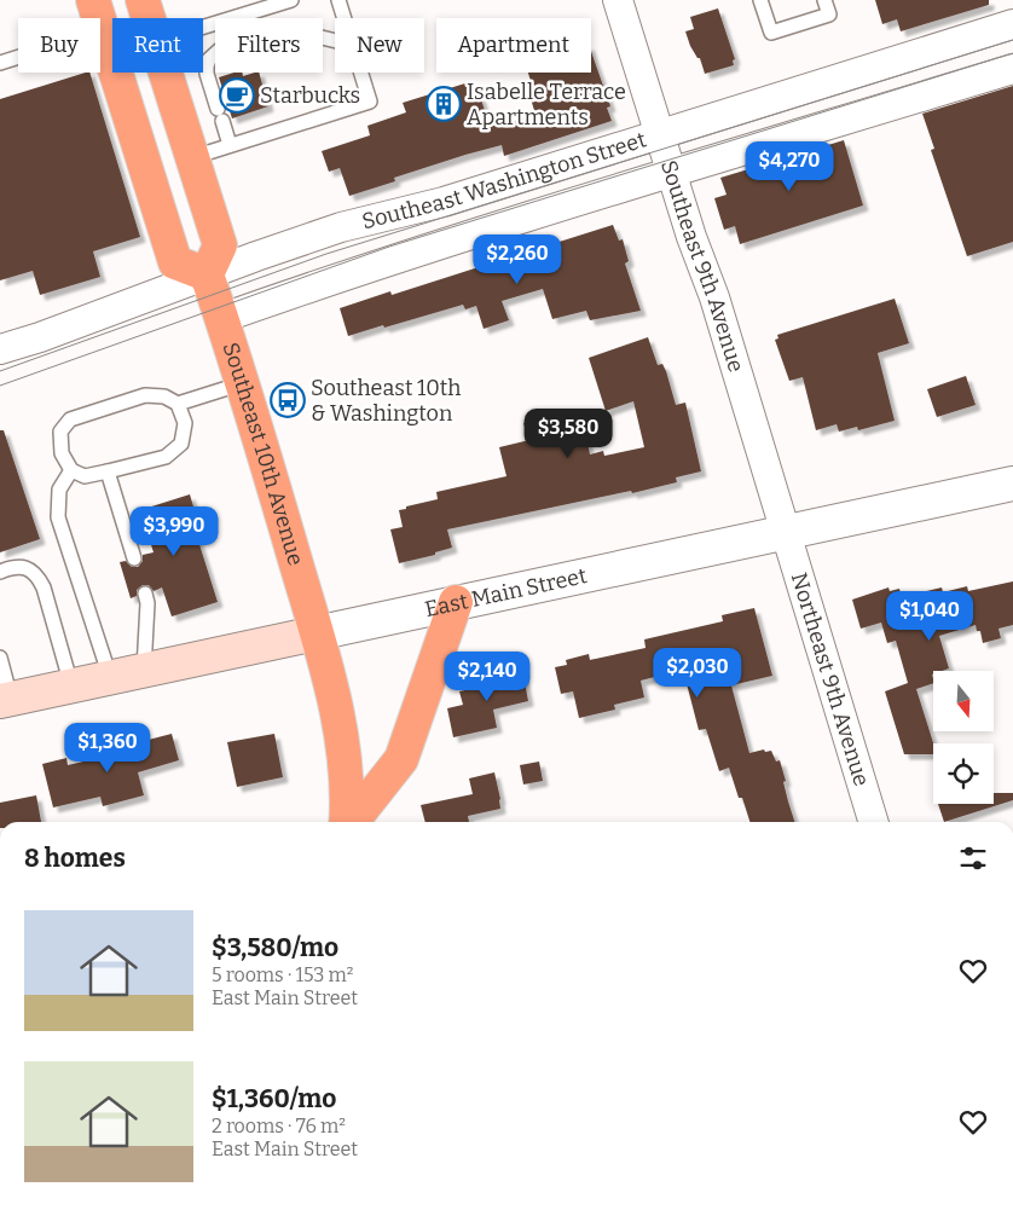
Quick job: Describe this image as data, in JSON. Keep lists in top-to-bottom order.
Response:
{
  "streets": {
    "highway": ["Southeast 10th Avenue"],
    "main road": ["East Main Street"],
    "street": ["Southeast Washington Street", "Southeast 9th Avenue", "Northeast 9th Avenue"]
  },
  "crossings": [
    ["Southeast Washington Street", "Southeast 9th Avenue"],
    ["Southeast Washington Street", "Southeast 10th Avenue"],
    ["Southeast 9th Avenue", "East Main Street"],
    ["Southeast 9th Avenue", "Northeast 9th Avenue"],
    ["Southeast 10th Avenue", "East Main Street"],
    ["East Main Street", "Northeast 9th Avenue"]
  ],
  "places": {
    "cafe": ["Starbucks"],
    "building": ["Isabelle Terrace Apartments"],
    "bus stop": ["Southeast 10th & Washington"]
  },
  "north": "bottom",
  "page": {
    "chip": [
      "Buy",
      "Rent",
      "Filters",
      "New",
      "Apartment"
    ],
    "price": [
      "$4,270",
      "$2,260",
      "$3,580",
      "$3,990",
      "$1,040",
      "$2,030",
      "$2,140",
      "$1,360"
    ],
    "heading": "8 homes",
    "list": [
      {
        "name": "$3,580/mo",
        "note": "5 rooms · 153 m² · East Main Street"
      },
      {
        "name": "$1,360/mo",
        "note": "2 rooms · 76 m² · East Main Street"
      }
    ]
  }
}
